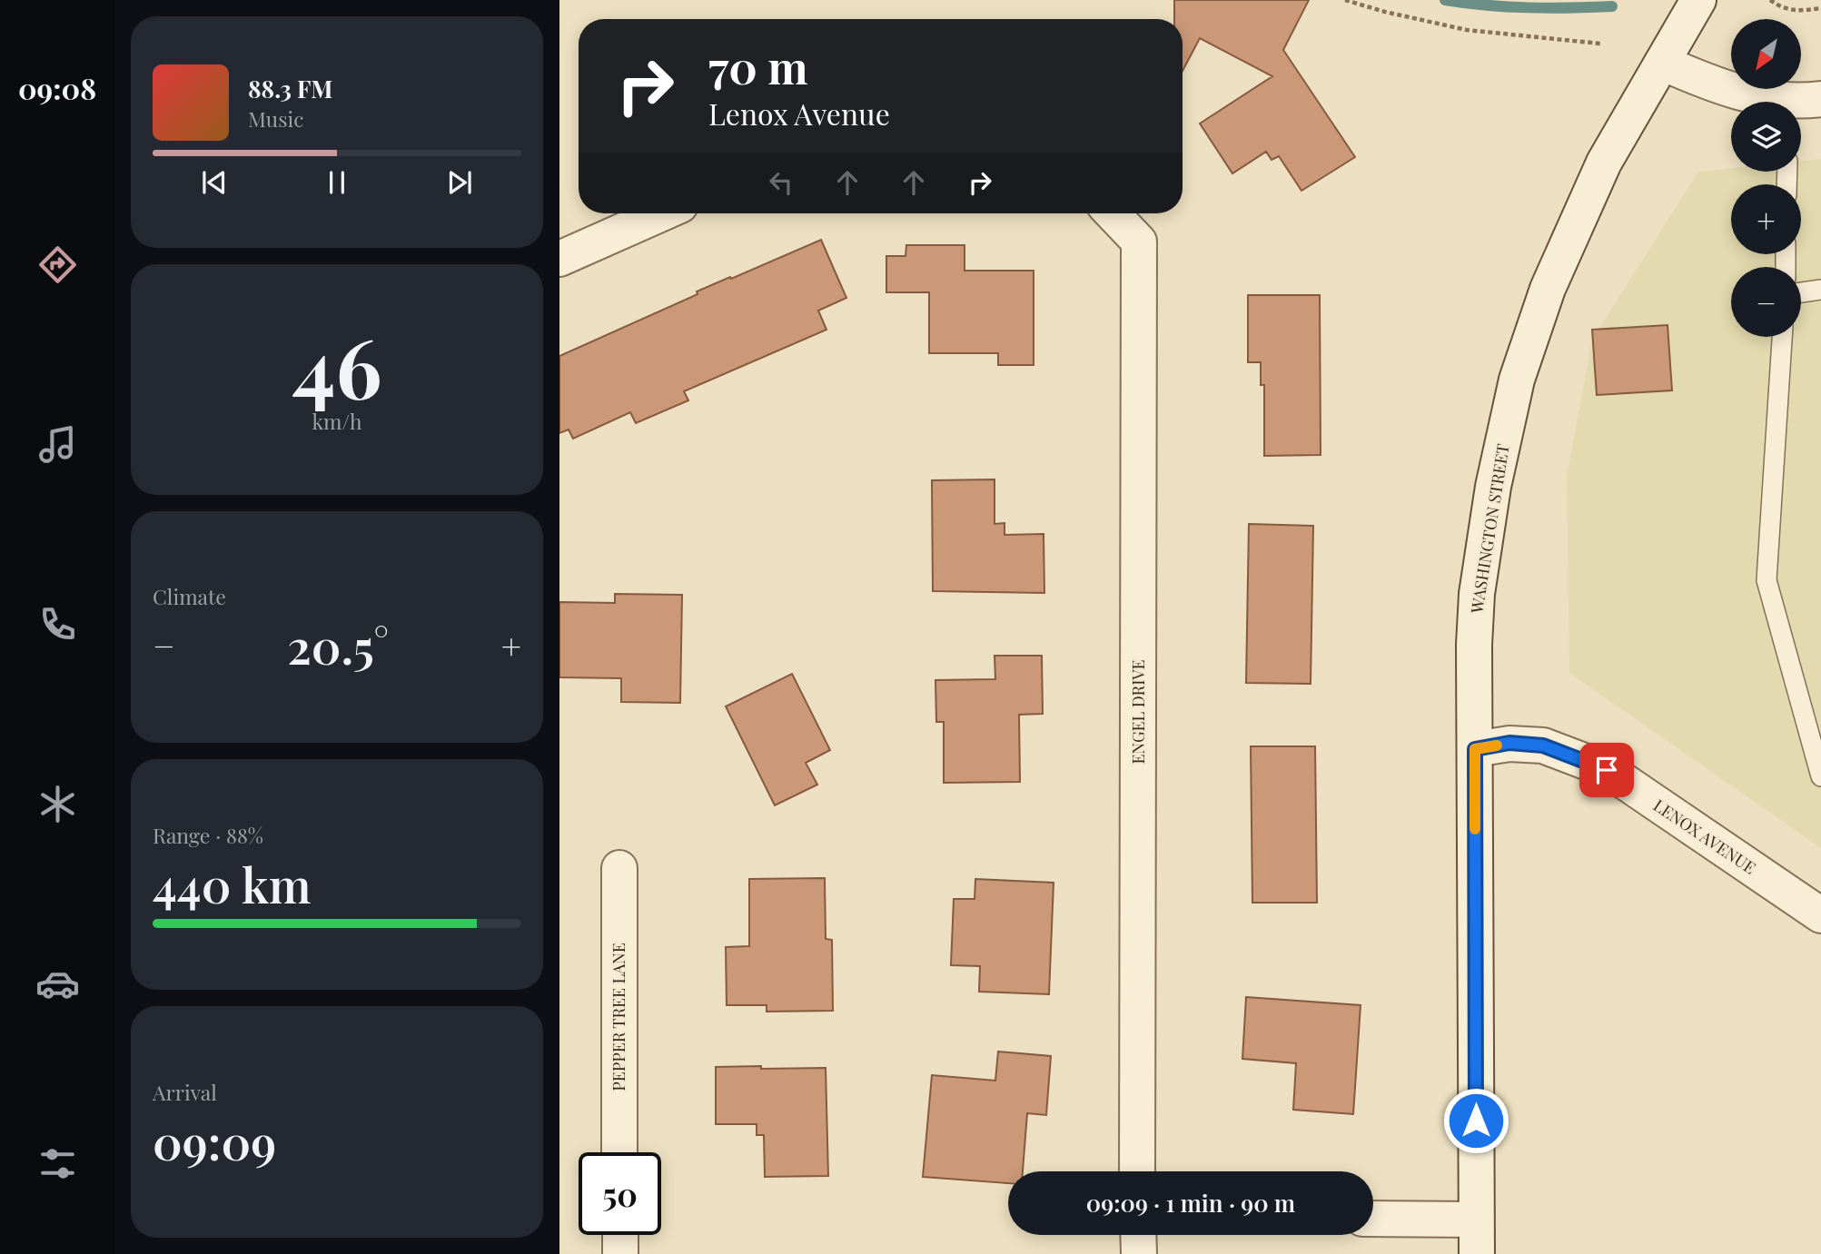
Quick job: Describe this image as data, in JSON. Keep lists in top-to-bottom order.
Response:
{
  "streets": {
    "street": [
      "WASHINGTON STREET",
      "ENGEL DRIVE",
      "LENOX AVENUE",
      "PEPPER TREE LANE"
    ]
  },
  "crossings": [
    ["WASHINGTON STREET", "LENOX AVENUE"]
  ],
  "north": "bottom left",
  "page": {
    "tabs": "09:08",
    "map_buttons": ["+", "−"],
    "turn": ["70 m", "Lenox Avenue"],
    "song": ["88.3 FM", "Music"],
    "tile": [
      ["46", "km/h"],
      "Climate",
      ["Range · 88%", "440 km"],
      ["Arrival", "09:09"]
    ],
    "heat": ["−", "20.5°", "+"],
    "limit": "50",
    "trip": "09:09 · 1 min · 90 m"
  }
}
